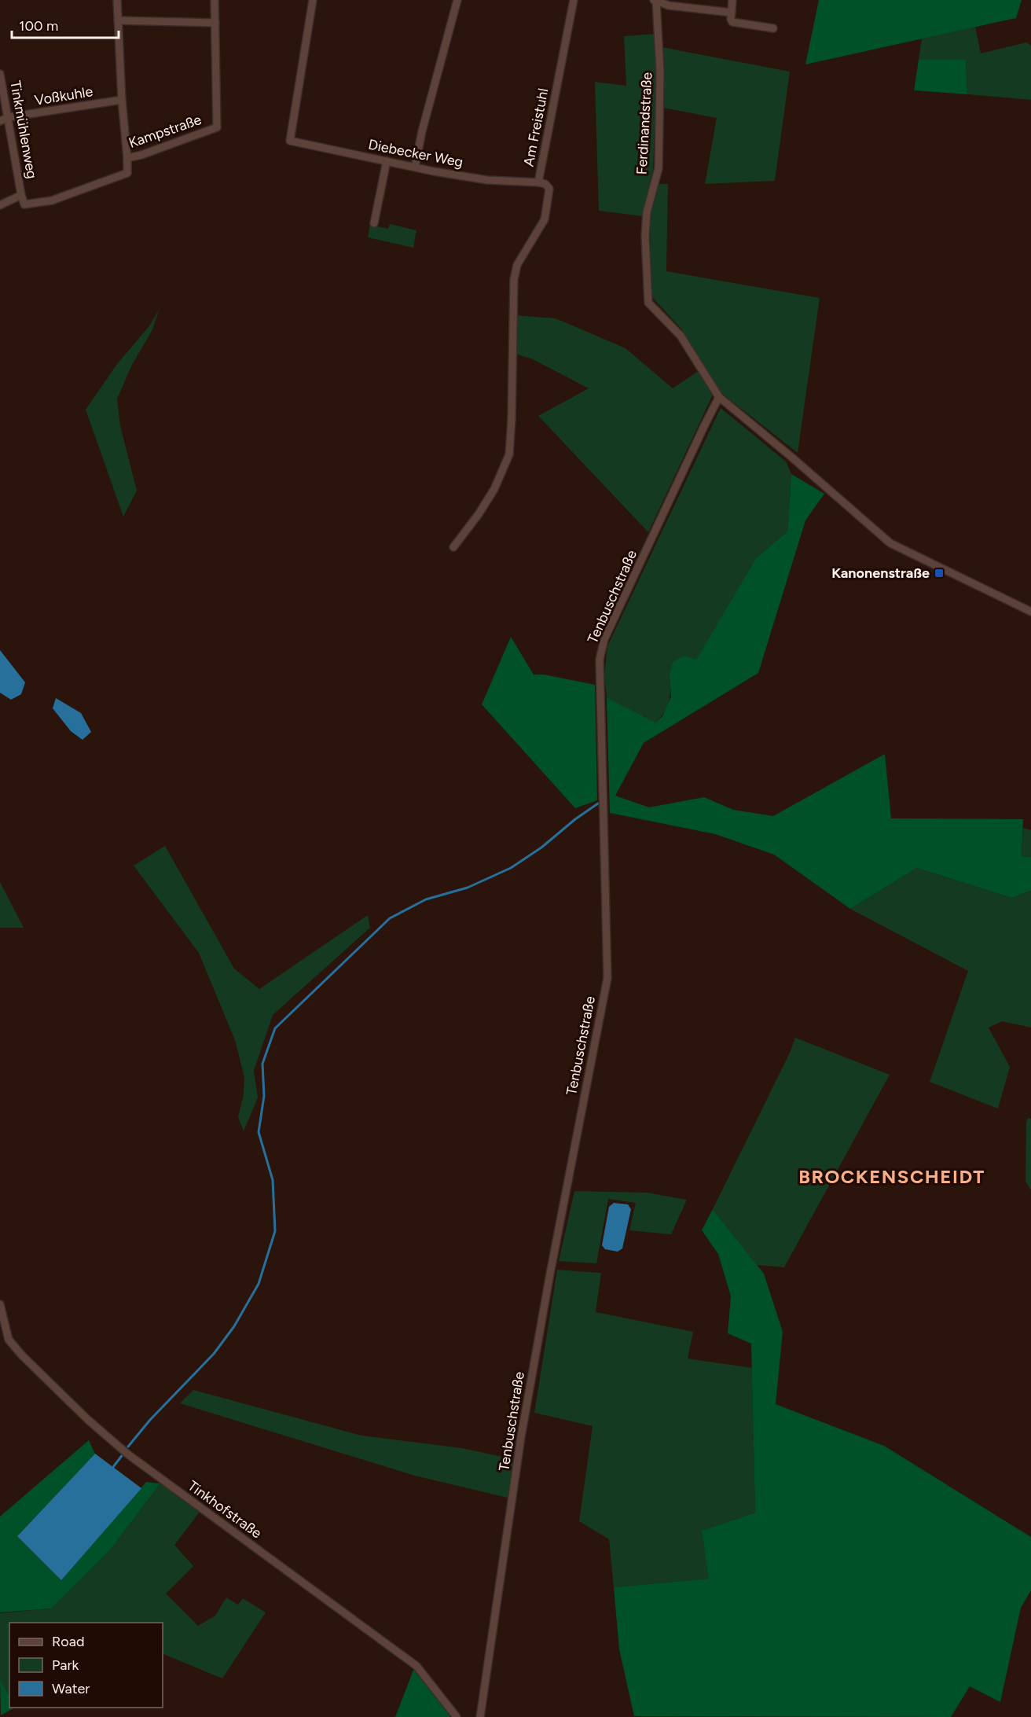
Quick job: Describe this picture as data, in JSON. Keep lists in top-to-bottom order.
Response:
{
  "streets": {
    "street": [
      "Voßkuhle",
      "Ferdinandstraße",
      "Am Freistuhl",
      "Tinkmühlenweg",
      "Kampstraße",
      "Diebecker Weg",
      "Tenbuschstraße",
      "Tinkhofstraße"
    ]
  },
  "crossings": [
    ["Voßkuhle", "Tinkmühlenweg"],
    ["Ferdinandstraße", "Tenbuschstraße"],
    ["Am Freistuhl", "Diebecker Weg"],
    ["Tinkmühlenweg", "Kampstraße"]
  ],
  "districts": ["BROCKENSCHEIDT"],
  "places": {
    "transit": ["Kanonenstraße"]
  },
  "legend": ["Road", "Park", "Water"],
  "scale_bar": "100 m"
}
